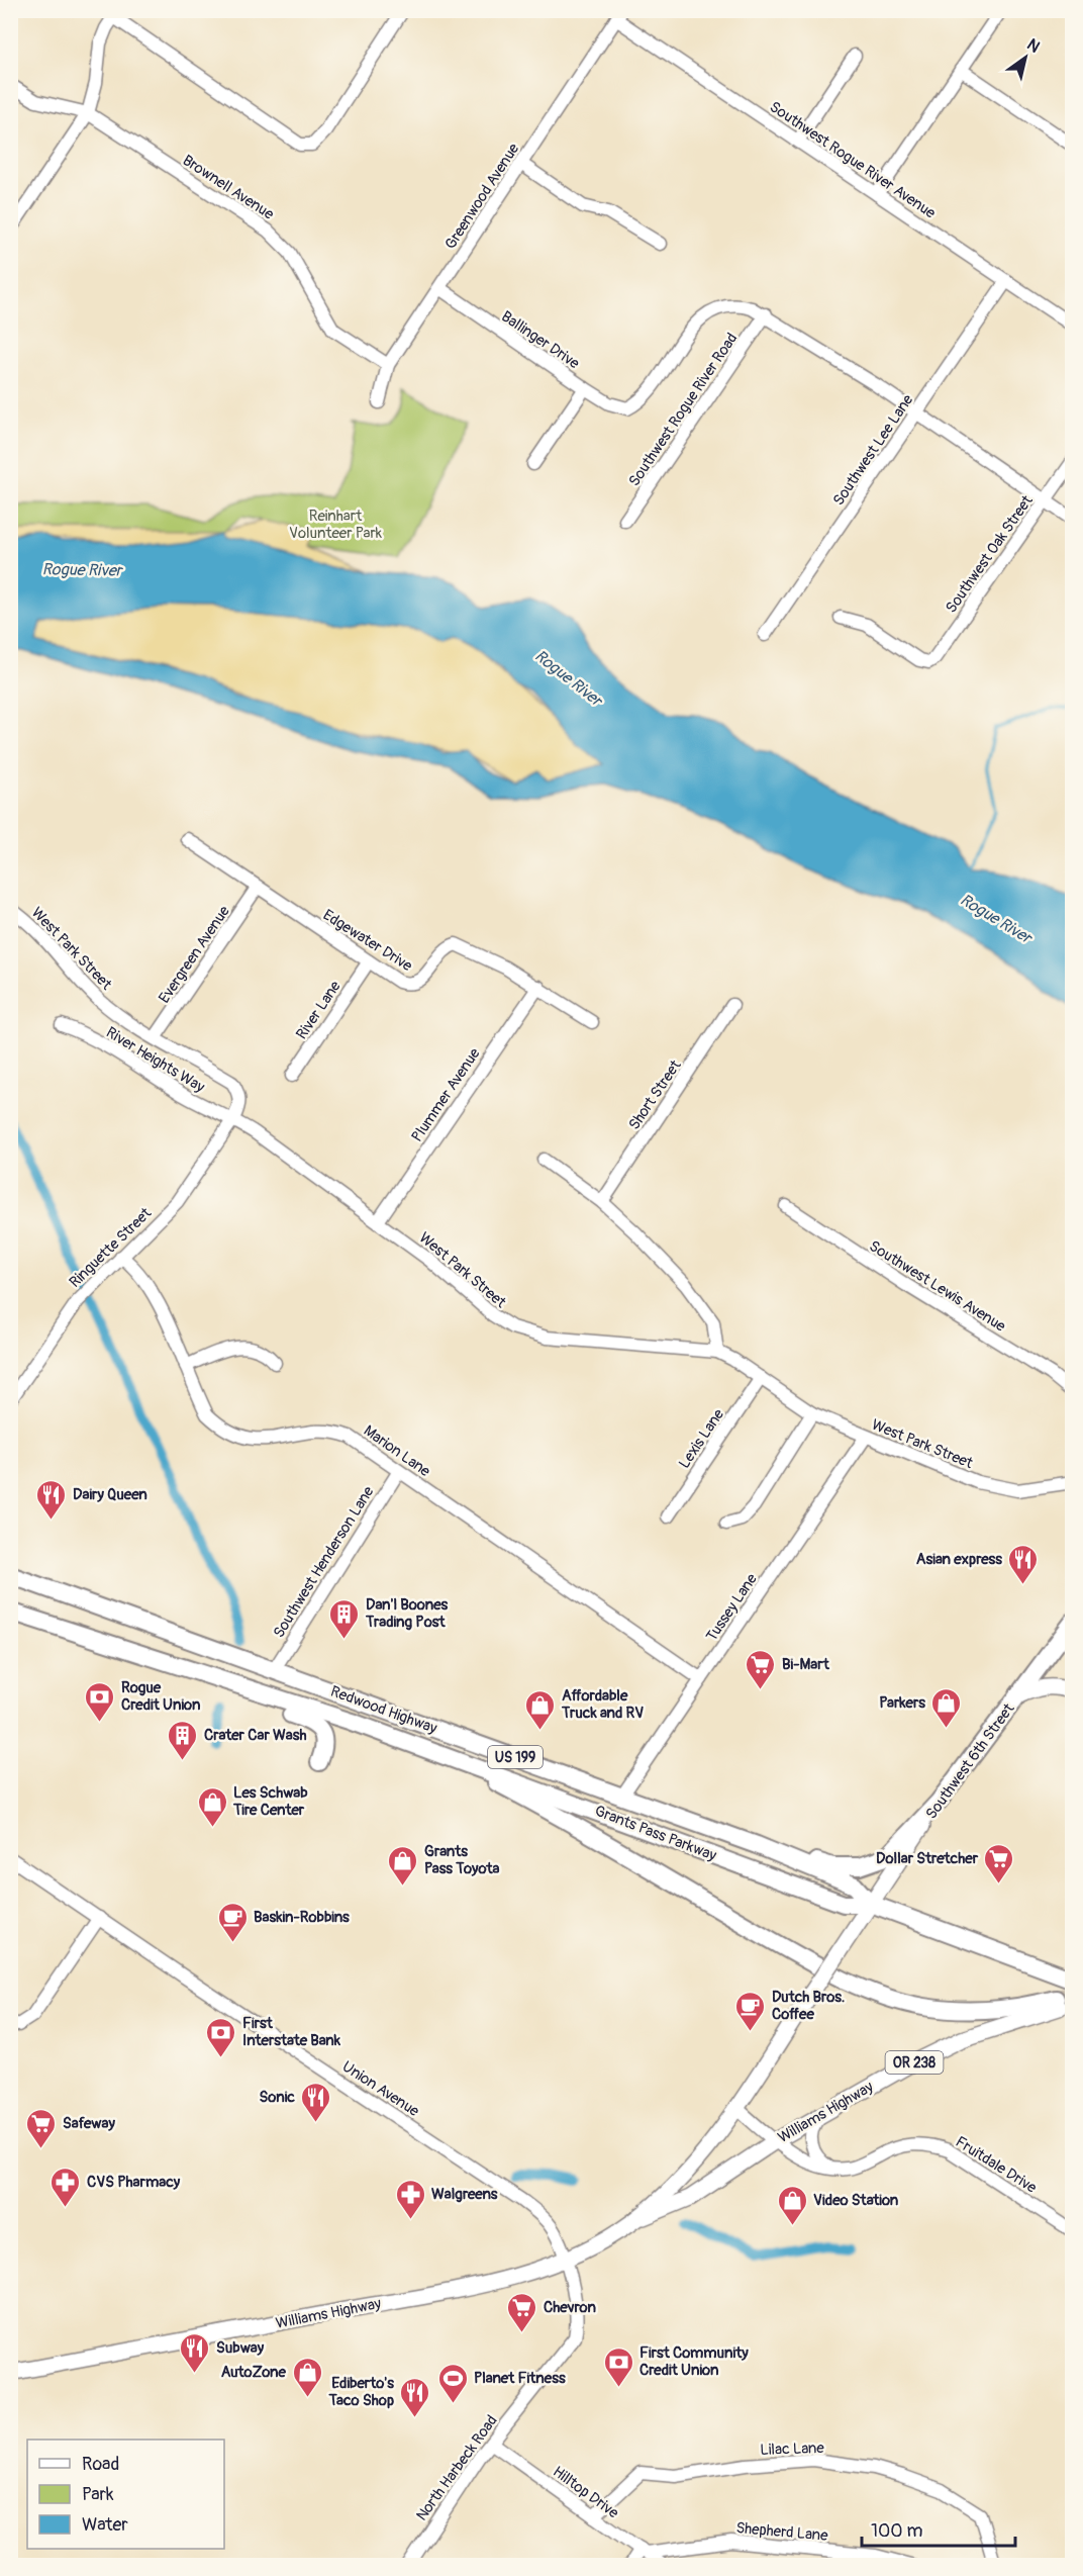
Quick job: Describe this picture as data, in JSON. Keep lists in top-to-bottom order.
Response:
{
  "streets": {
    "highway": [
      "Redwood Highway",
      "US 199",
      "Southwest 6th Street",
      "Grants Pass Parkway",
      "OR 238"
    ],
    "main road": ["Williams Highway"],
    "street": [
      "Southwest Rogue River Avenue",
      "Brownell Avenue",
      "Greenwood Avenue",
      "Ballinger Drive",
      "Southwest Rogue River Road",
      "Southwest Lee Lane",
      "Southwest Oak Street",
      "Edgewater Drive",
      "West Park Street",
      "Evergreen Avenue",
      "River Lane",
      "River Heights Way",
      "Plummer Avenue",
      "Short Street",
      "Ringuette Street",
      "Southwest Lewis Avenue",
      "Lexis Lane",
      "Marion Lane",
      "Southwest Henderson Lane",
      "Tussey Lane",
      "Union Avenue",
      "Fruitdale Drive",
      "Lilac Lane",
      "North Harbeck Road",
      "Hilltop Drive",
      "Shepherd Lane"
    ]
  },
  "crossings": [
    ["Southwest Rogue River Avenue", "Greenwood Avenue"],
    ["Southwest Rogue River Avenue", "Southwest Lee Lane"],
    ["Brownell Avenue", "Greenwood Avenue"],
    ["Greenwood Avenue", "Ballinger Drive"],
    ["Ballinger Drive", "Southwest Rogue River Road"],
    ["Edgewater Drive", "Evergreen Avenue"],
    ["Edgewater Drive", "River Lane"],
    ["Edgewater Drive", "Plummer Avenue"],
    ["West Park Street", "Evergreen Avenue"],
    ["West Park Street", "River Heights Way"],
    ["West Park Street", "Plummer Avenue"],
    ["West Park Street", "Ringuette Street"],
    ["West Park Street", "Lexis Lane"],
    ["West Park Street", "Tussey Lane"],
    ["River Heights Way", "Ringuette Street"],
    ["Ringuette Street", "Marion Lane"],
    ["Marion Lane", "Southwest Henderson Lane"],
    ["Marion Lane", "Tussey Lane"],
    ["Southwest Henderson Lane", "Redwood Highway"],
    ["Tussey Lane", "Redwood Highway"],
    ["Redwood Highway", "Grants Pass Parkway"],
    ["Southwest 6th Street", "Grants Pass Parkway"],
    ["Southwest 6th Street", "Williams Highway"],
    ["Grants Pass Parkway", "Williams Highway"],
    ["Union Avenue", "Williams Highway"],
    ["Union Avenue", "North Harbeck Road"],
    ["Williams Highway", "Fruitdale Drive"],
    ["Williams Highway", "North Harbeck Road"],
    ["Lilac Lane", "Hilltop Drive"],
    ["North Harbeck Road", "Hilltop Drive"],
    ["Hilltop Drive", "Shepherd Lane"]
  ],
  "water": ["Rogue River"],
  "parks": ["Reinhart Volunteer Park"],
  "places": {
    "restaurant": [
      "Dairy Queen",
      "Asian express",
      "Sonic",
      "Subway",
      "Ediberto's Taco Shop"
    ],
    "building": ["Dan'l Boones Trading Post", "Crater Car Wash"],
    "supermarket": [
      "Bi-Mart",
      "Dollar Stretcher",
      "Safeway",
      "Chevron"
    ],
    "bank": ["Rogue Credit Union", "First Interstate Bank", "First Community Credit Union"],
    "shop": [
      "Parkers",
      "Affordable Truck and RV",
      "Les Schwab Tire Center",
      "Grants Pass Toyota",
      "Video Station",
      "AutoZone"
    ],
    "cafe": ["Baskin-Robbins", "Dutch Bros. Coffee"],
    "pharmacy": ["CVS Pharmacy", "Walgreens"],
    "sports": ["Planet Fitness"]
  },
  "legend": ["Road", "Park", "Water"],
  "scale_bar": "100 m",
  "north": "top right"
}
